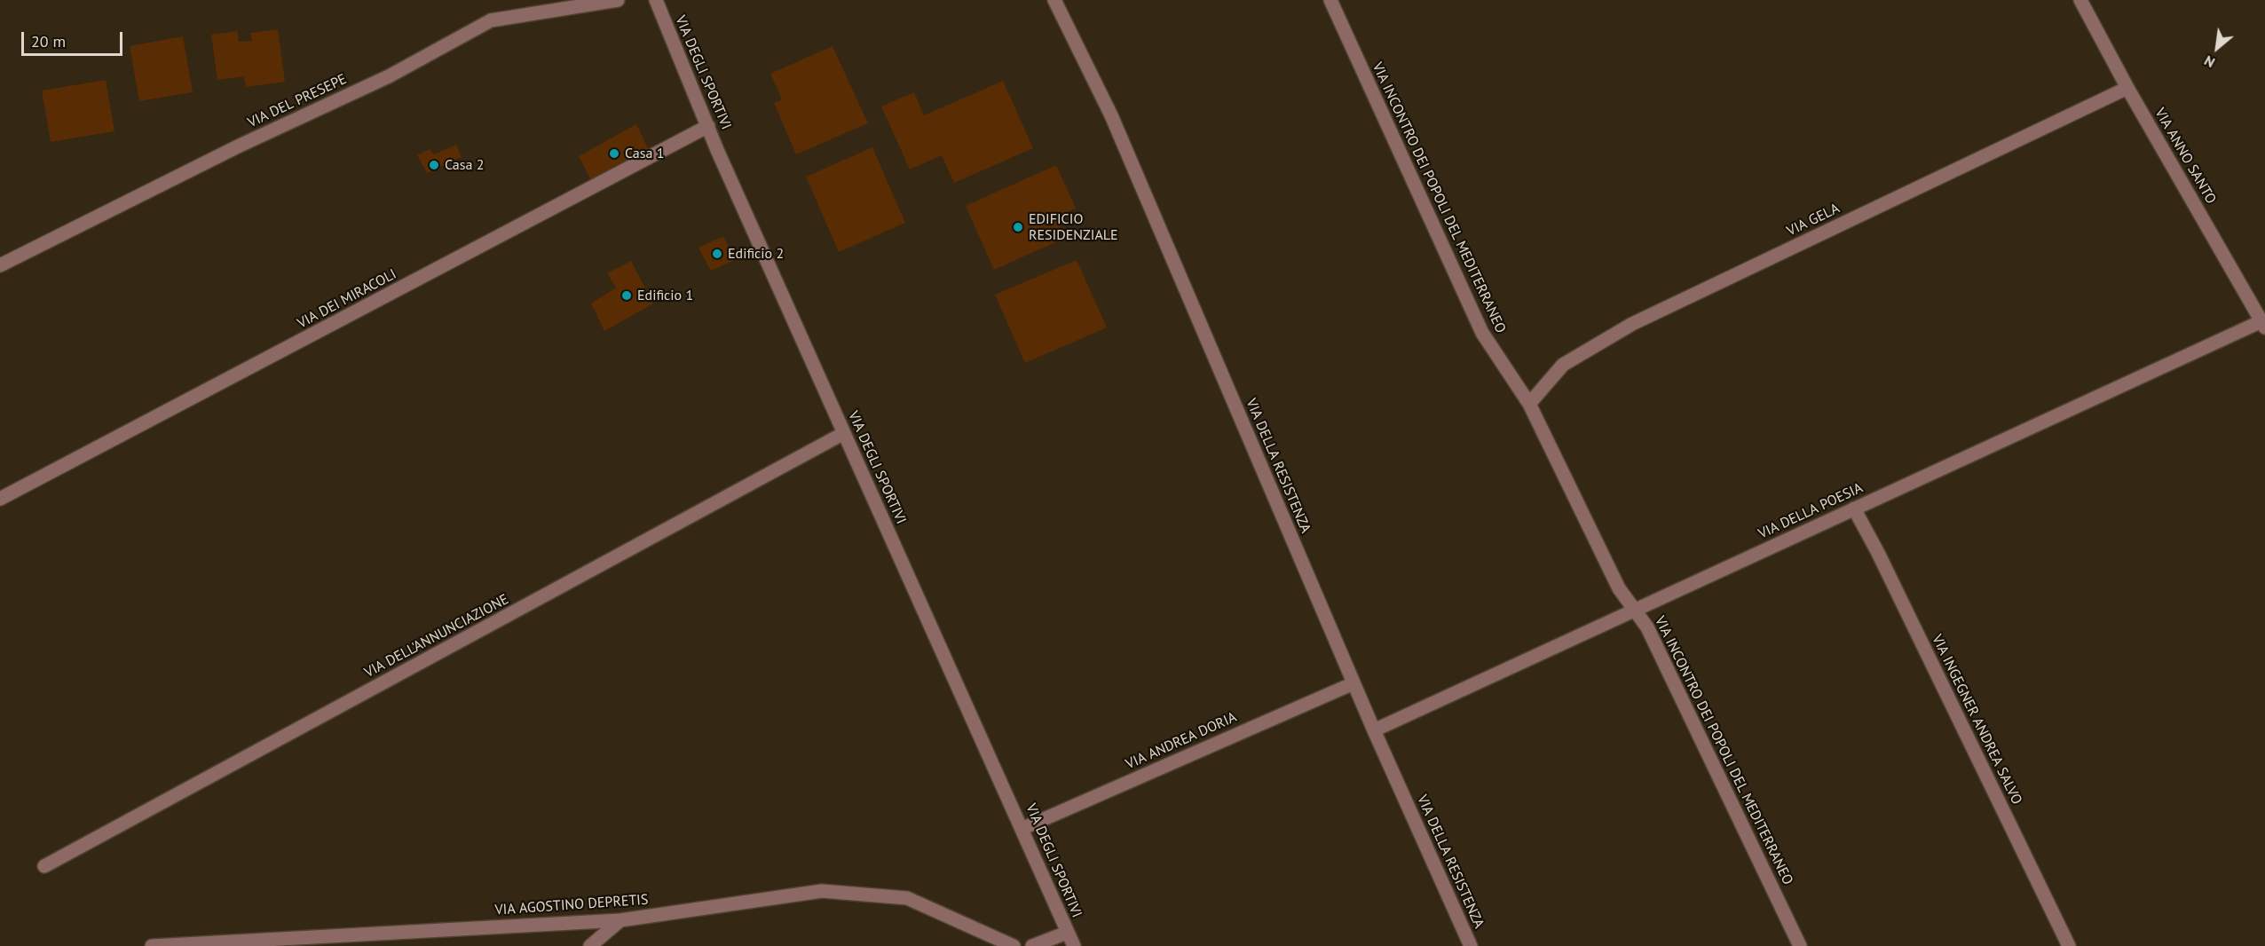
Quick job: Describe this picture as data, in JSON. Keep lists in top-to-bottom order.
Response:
{
  "streets": {
    "street": [
      "VIA DEGLI SPORTIVI",
      "VIA DEL PRESEPE",
      "VIA ANNO SANTO",
      "VIA INCONTRO DEI POPOLI DEL MEDITERRANEO",
      "VIA GELA",
      "VIA DEI MIRACOLI",
      "VIA DELLA RESISTENZA",
      "VIA DELLA POESIA",
      "VIA DELL'ANNUNCIAZIONE",
      "VIA INGEGNER ANDREA SALVO",
      "VIA ANDREA DORIA",
      "VIA AGOSTINO DEPRETIS"
    ]
  },
  "crossings": [
    ["VIA DEGLI SPORTIVI", "VIA DEI MIRACOLI"],
    ["VIA DEGLI SPORTIVI", "VIA DELL'ANNUNCIAZIONE"],
    ["VIA DEGLI SPORTIVI", "VIA ANDREA DORIA"],
    ["VIA ANNO SANTO", "VIA GELA"],
    ["VIA ANNO SANTO", "VIA DELLA POESIA"],
    ["VIA INCONTRO DEI POPOLI DEL MEDITERRANEO", "VIA GELA"],
    ["VIA INCONTRO DEI POPOLI DEL MEDITERRANEO", "VIA DELLA POESIA"],
    ["VIA DELLA RESISTENZA", "VIA DELLA POESIA"],
    ["VIA DELLA RESISTENZA", "VIA ANDREA DORIA"],
    ["VIA DELLA POESIA", "VIA INGEGNER ANDREA SALVO"]
  ],
  "places": [
    "Casa 1",
    "Casa 2",
    "EDIFICIO RESIDENZIALE",
    "Edificio 2",
    "Edificio 1"
  ],
  "scale_bar": "20 m",
  "north": "bottom left"
}
